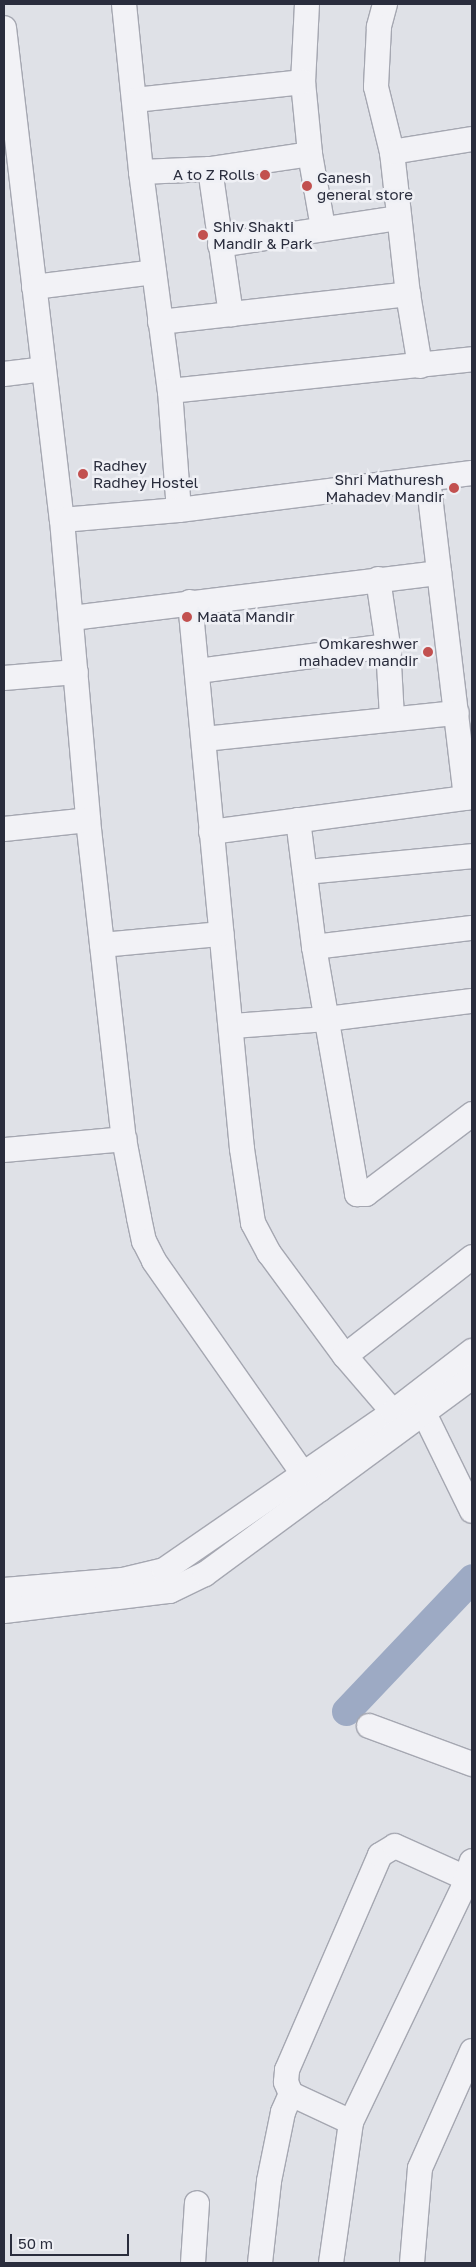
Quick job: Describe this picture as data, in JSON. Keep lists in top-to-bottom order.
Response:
{
  "places": [
    "A to Z Rolls",
    "Ganesh general store",
    "Shiv Shakti Mandir & Park",
    "Radhey Radhey Hostel",
    "Shri Mathuresh Mahadev Mandir",
    "Maata Mandir",
    "Omkareshwer mahadev mandir"
  ],
  "scale_bar": "50 m"
}
